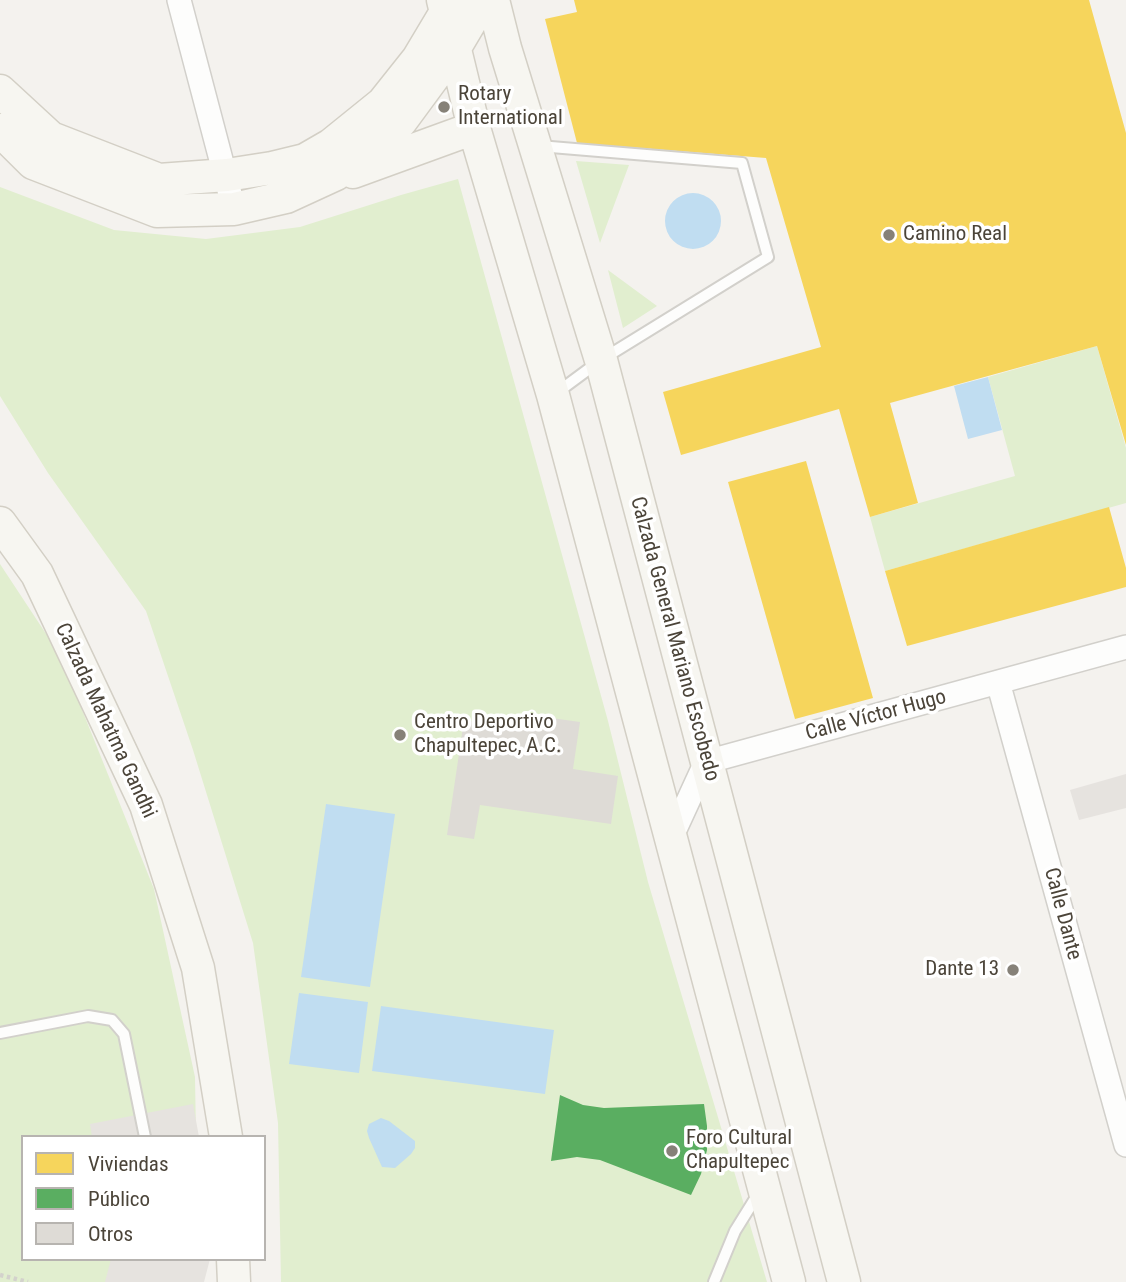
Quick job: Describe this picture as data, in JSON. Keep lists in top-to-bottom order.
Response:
{
  "streets": {
    "main road": ["Calzada General Mariano Escobedo", "Calzada Mahatma Gandhi"],
    "street": ["Calle Víctor Hugo", "Calle Dante"]
  },
  "crossings": [
    ["Calzada General Mariano Escobedo", "Calle Víctor Hugo"],
    ["Calle Víctor Hugo", "Calle Dante"]
  ],
  "places": [
    "Rotary International",
    "Camino Real",
    "Centro Deportivo Chapultepec, A.C.",
    "Dante 13",
    "Foro Cultural Chapultepec"
  ],
  "legend": ["Viviendas", "Público", "Otros"]
}
